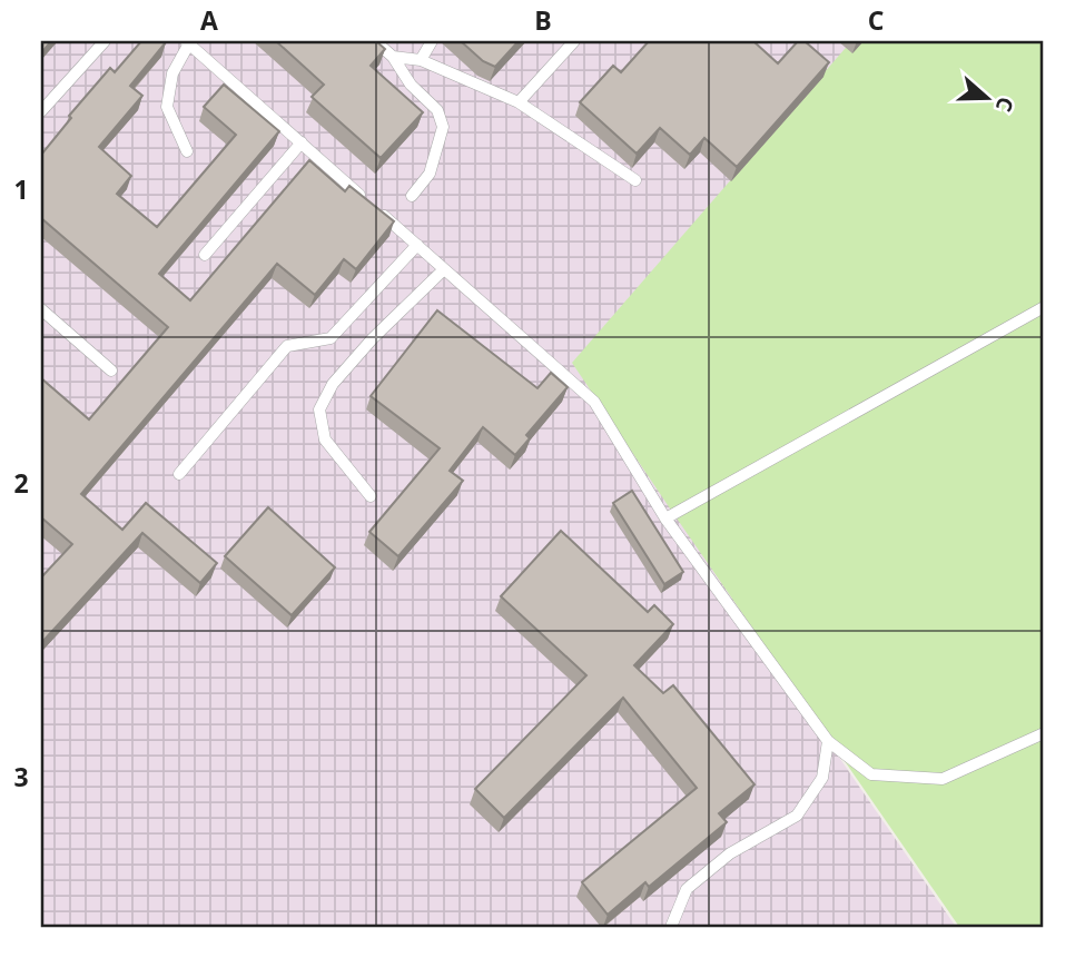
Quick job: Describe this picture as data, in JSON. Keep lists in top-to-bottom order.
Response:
{
  "north": "right",
  "grid": {
    "columns": ["A", "B", "C"],
    "rows": ["1", "2", "3"]
  }
}
